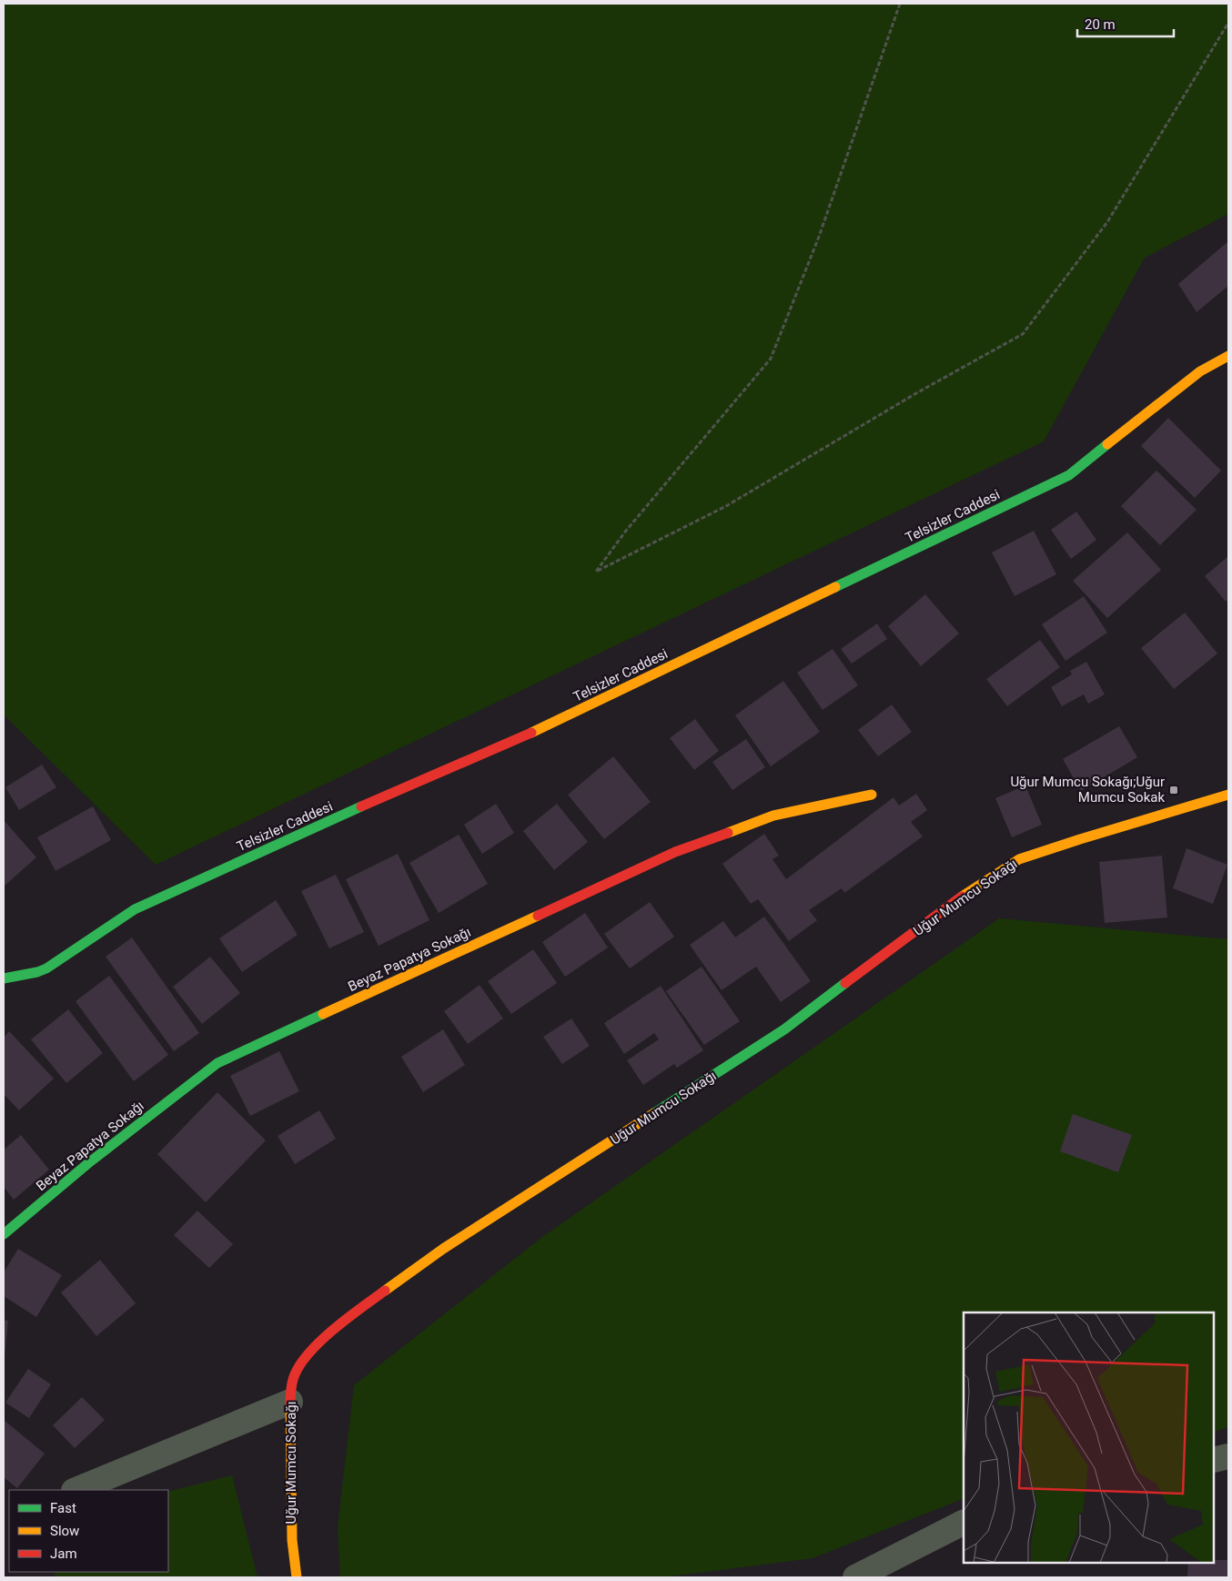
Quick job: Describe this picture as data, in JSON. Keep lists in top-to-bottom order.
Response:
{
  "streets": {
    "street": ["Telsizler Caddesi", "Uğur Mumcu Sokağı", "Beyaz Papatya Sokağı"]
  },
  "places": {
    "transit": ["Uğur Mumcu Sokağı;Uğur Mumcu Sokak"]
  },
  "legend": ["Fast", "Slow", "Jam"],
  "scale_bar": "20 m"
}
